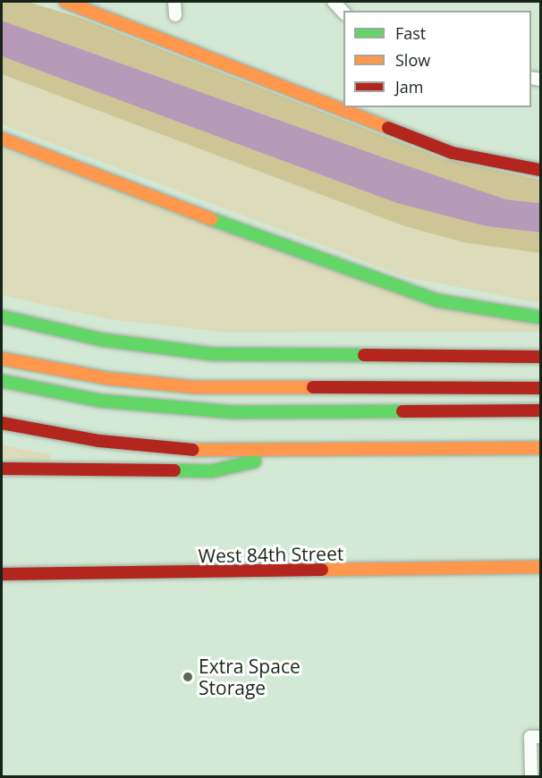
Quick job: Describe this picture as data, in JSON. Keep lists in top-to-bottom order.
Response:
{
  "streets": {
    "main road": ["West 84th Street"]
  },
  "places": ["Extra Space Storage"],
  "legend": ["Fast", "Slow", "Jam"]
}
